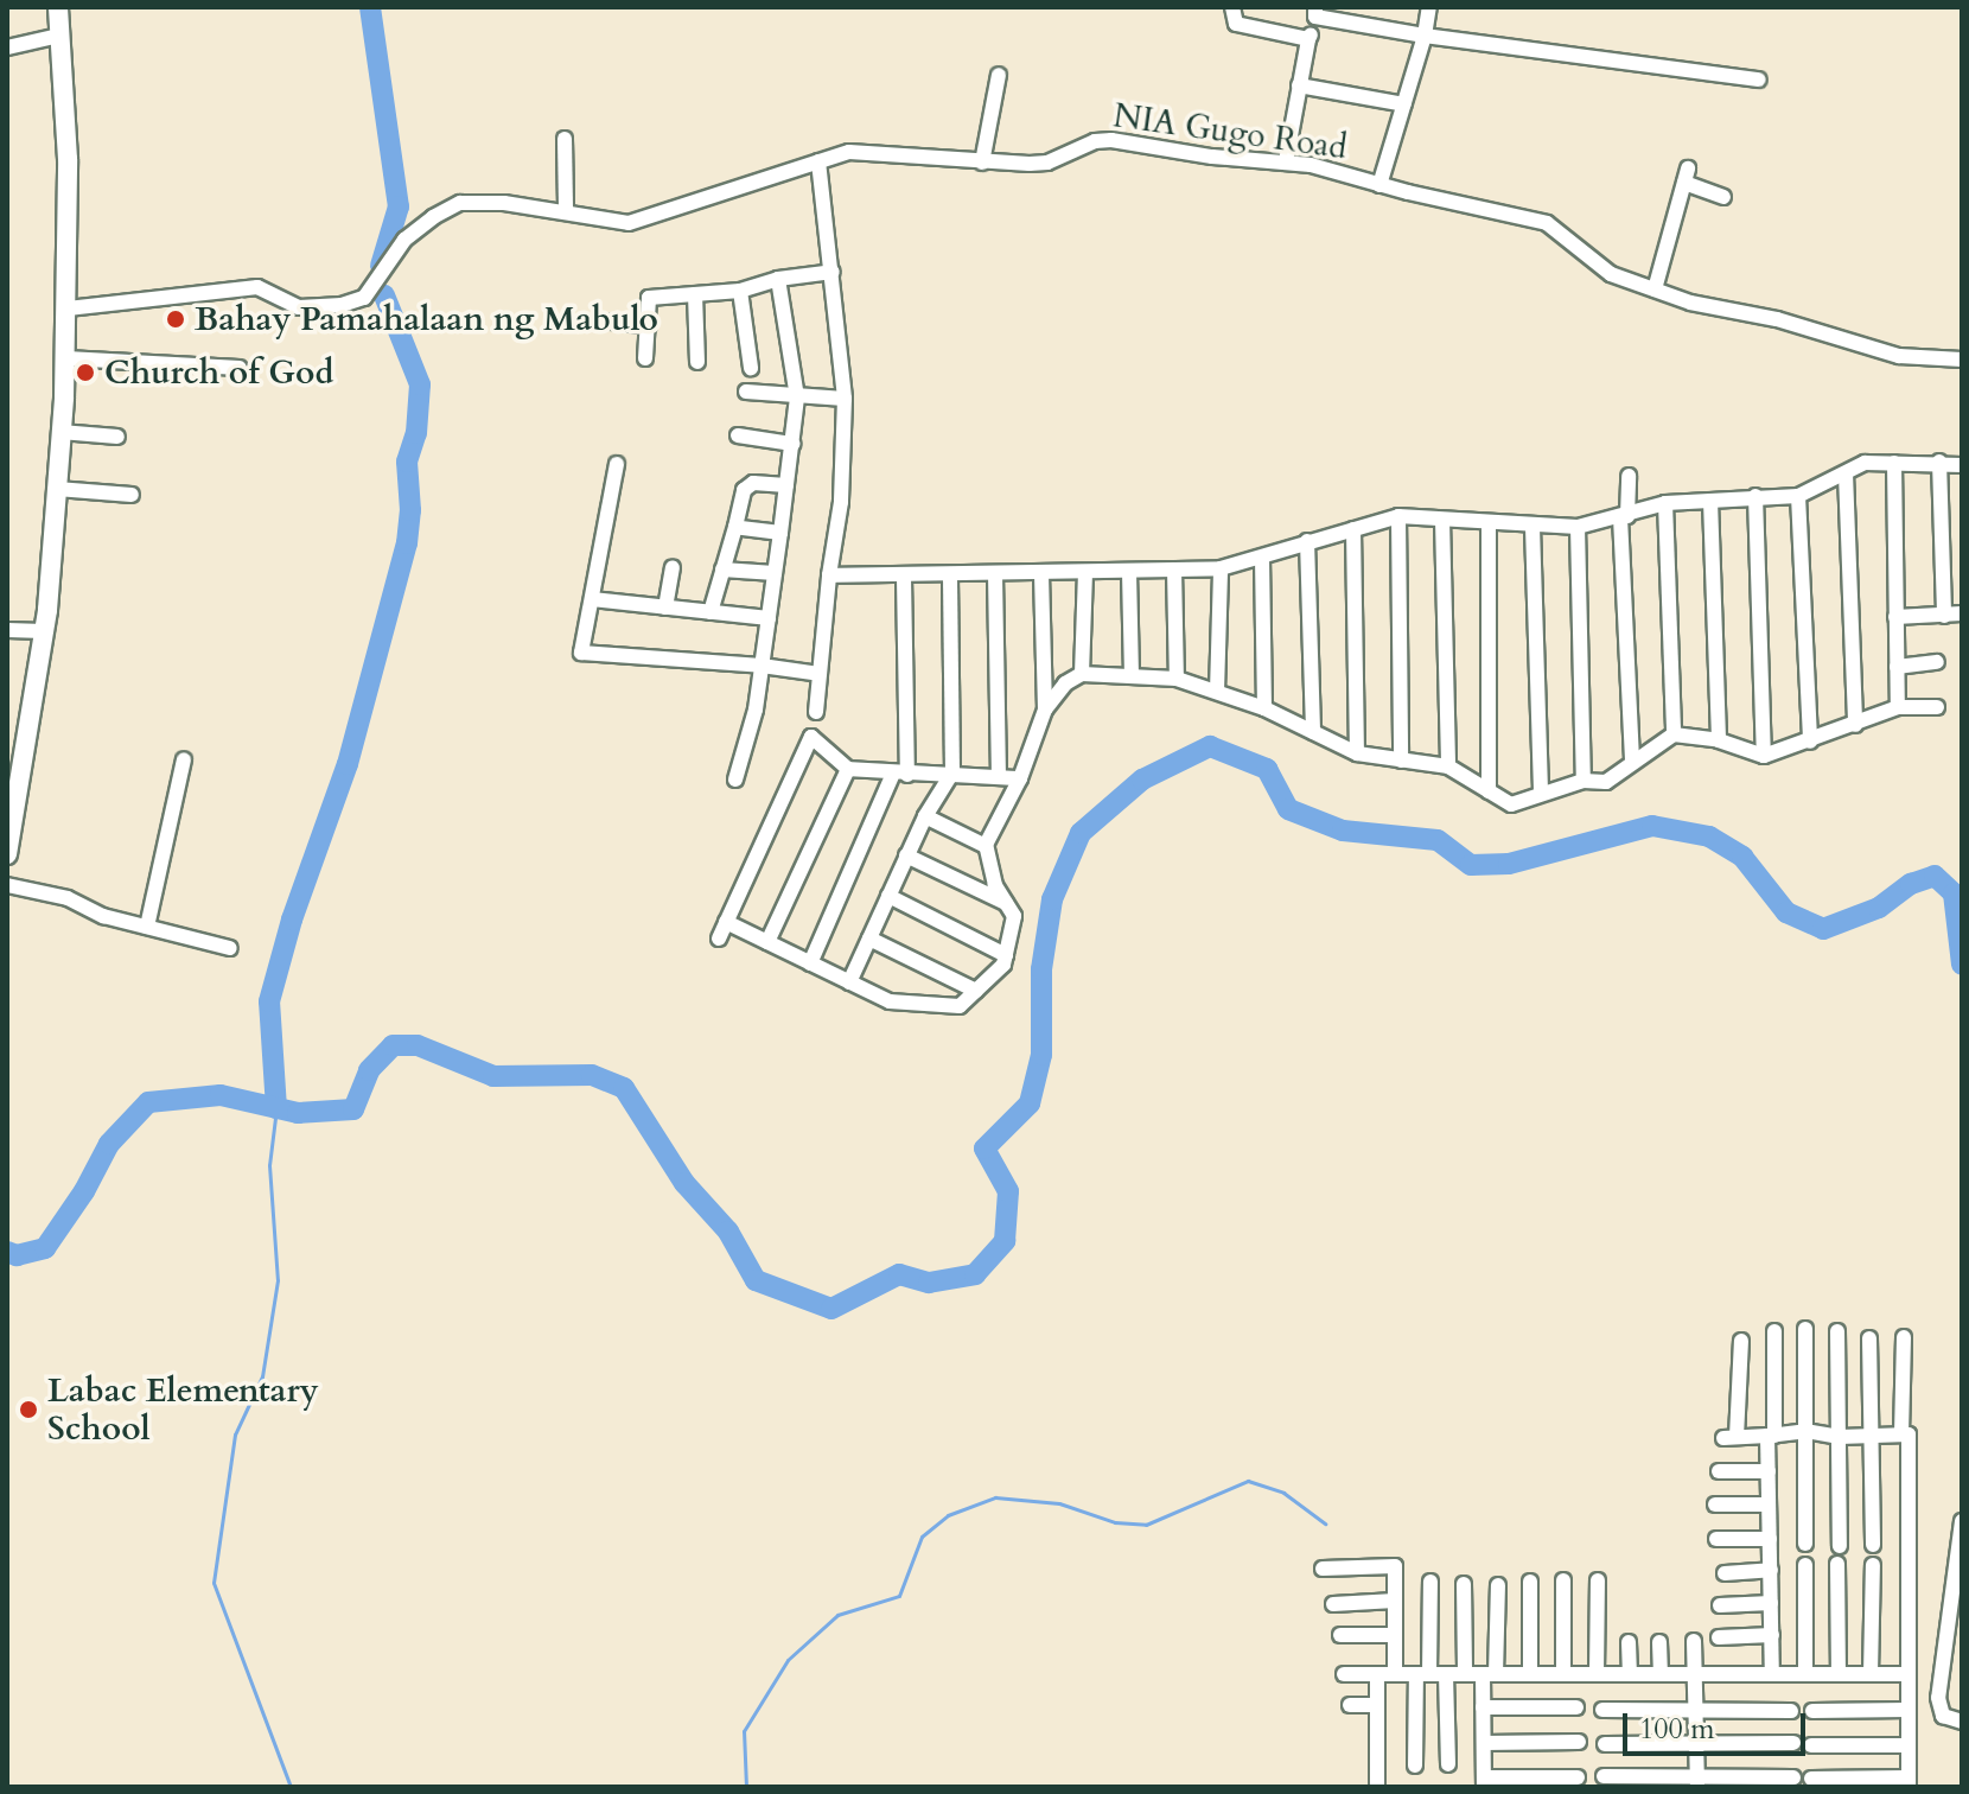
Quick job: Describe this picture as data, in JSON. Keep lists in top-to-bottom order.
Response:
{
  "streets": {
    "street": ["NIA Gugo Road"]
  },
  "places": ["Bahay Pamahalaan ng Mabulo", "Church of God", "Labac Elementary School"],
  "scale_bar": "100 m"
}
